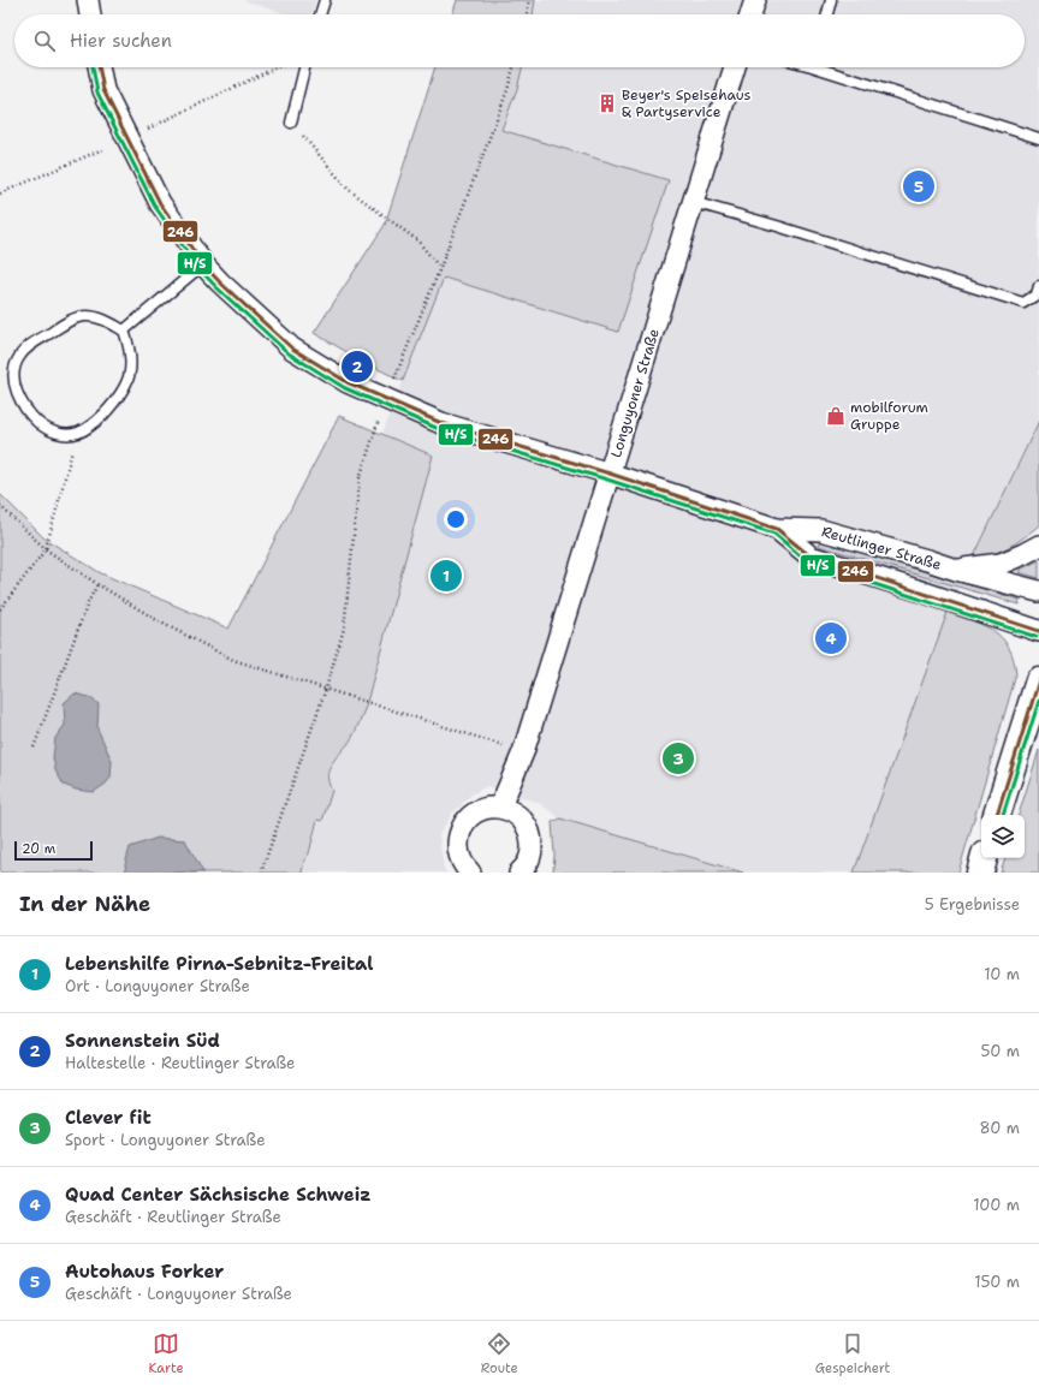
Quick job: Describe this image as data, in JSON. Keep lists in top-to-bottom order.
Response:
{
  "streets": {
    "street": ["Longuyoner Straße", "Reutlinger Straße"]
  },
  "crossings": [
    ["Longuyoner Straße", "Reutlinger Straße"]
  ],
  "places": {
    "building": ["Beyer's Speisehaus & Partyservice"],
    "shop": ["mobilforum Gruppe"]
  },
  "lines": ["transit line 246", "transit line H/S"],
  "scale_bar": "20 m",
  "page": {
    "search": "Hier suchen",
    "pins": [
      "5",
      "2",
      "1",
      "4",
      "3"
    ],
    "scale": "20 m",
    "heading": ["In der Nähe", "5 Ergebnisse"],
    "list": [
      {
        "mark": "1",
        "name": "Lebenshilfe Pirna-Sebnitz-Freital",
        "note": "Ort · Longuyoner Straße",
        "value": "10 m"
      },
      {
        "mark": "2",
        "name": "Sonnenstein Süd",
        "note": "Haltestelle · Reutlinger Straße",
        "value": "50 m"
      },
      {
        "mark": "3",
        "name": "Clever fit",
        "note": "Sport · Longuyoner Straße",
        "value": "80 m"
      },
      {
        "mark": "4",
        "name": "Quad Center Sächsische Schweiz",
        "note": "Geschäft · Reutlinger Straße",
        "value": "100 m"
      },
      {
        "mark": "5",
        "name": "Autohaus Forker",
        "note": "Geschäft · Longuyoner Straße",
        "value": "150 m"
      }
    ],
    "nav": ["Karte", "Route", "Gespeichert"]
  }
}
